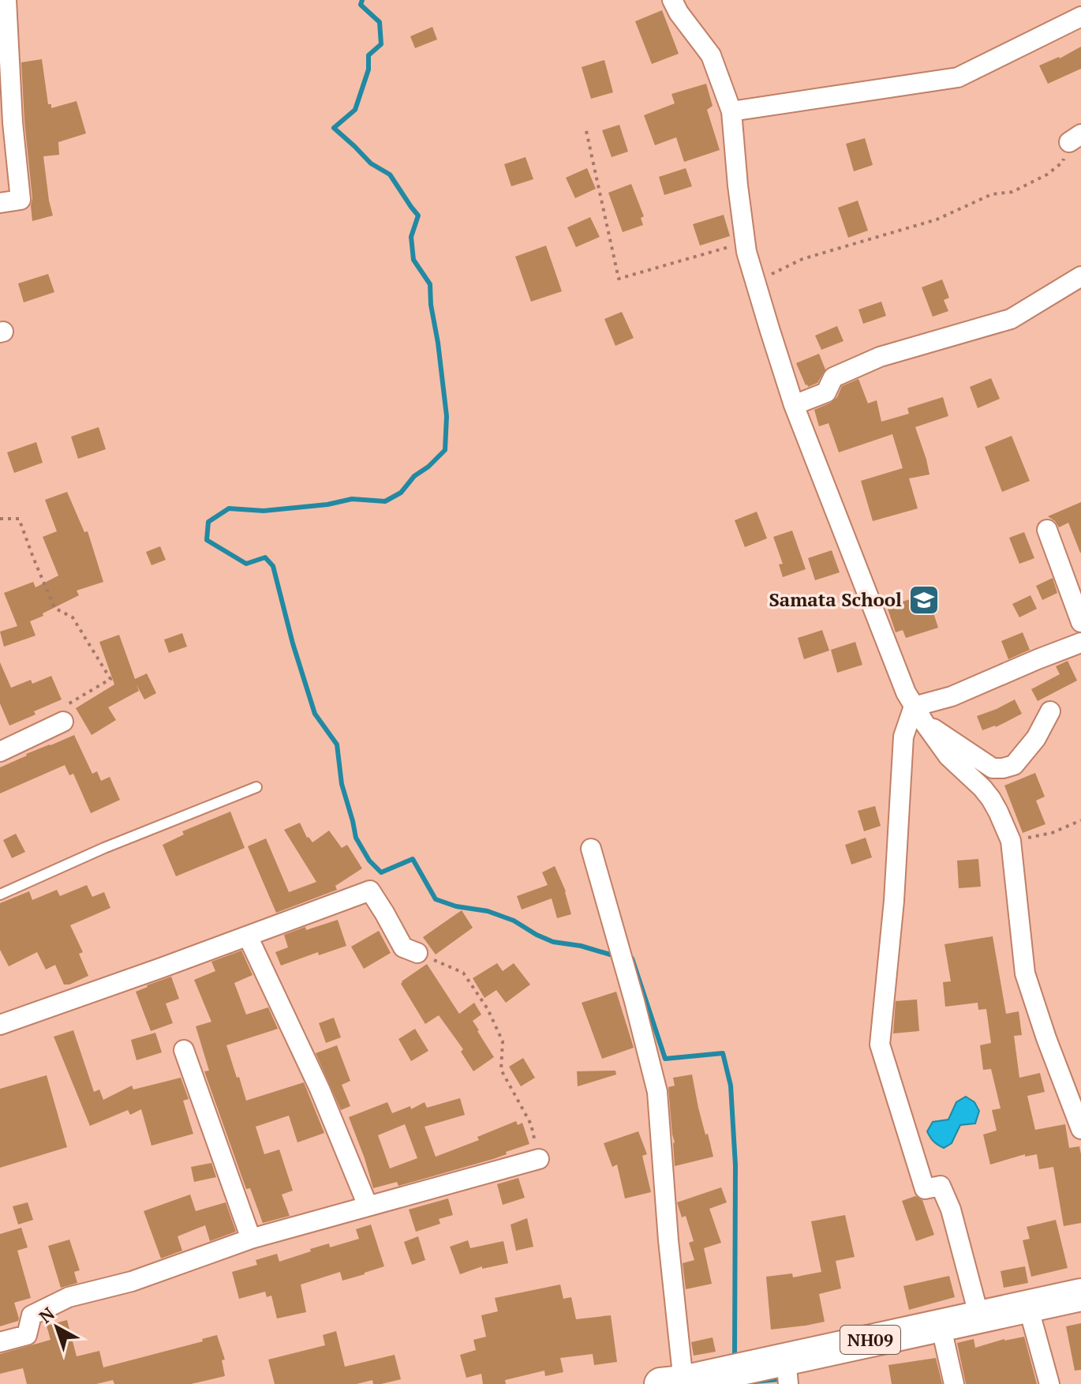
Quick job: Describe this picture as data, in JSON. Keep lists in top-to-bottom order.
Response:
{
  "streets": {
    "main road": ["NH09"]
  },
  "places": {
    "school or university": ["Samata School"]
  },
  "north": "top left"
}
